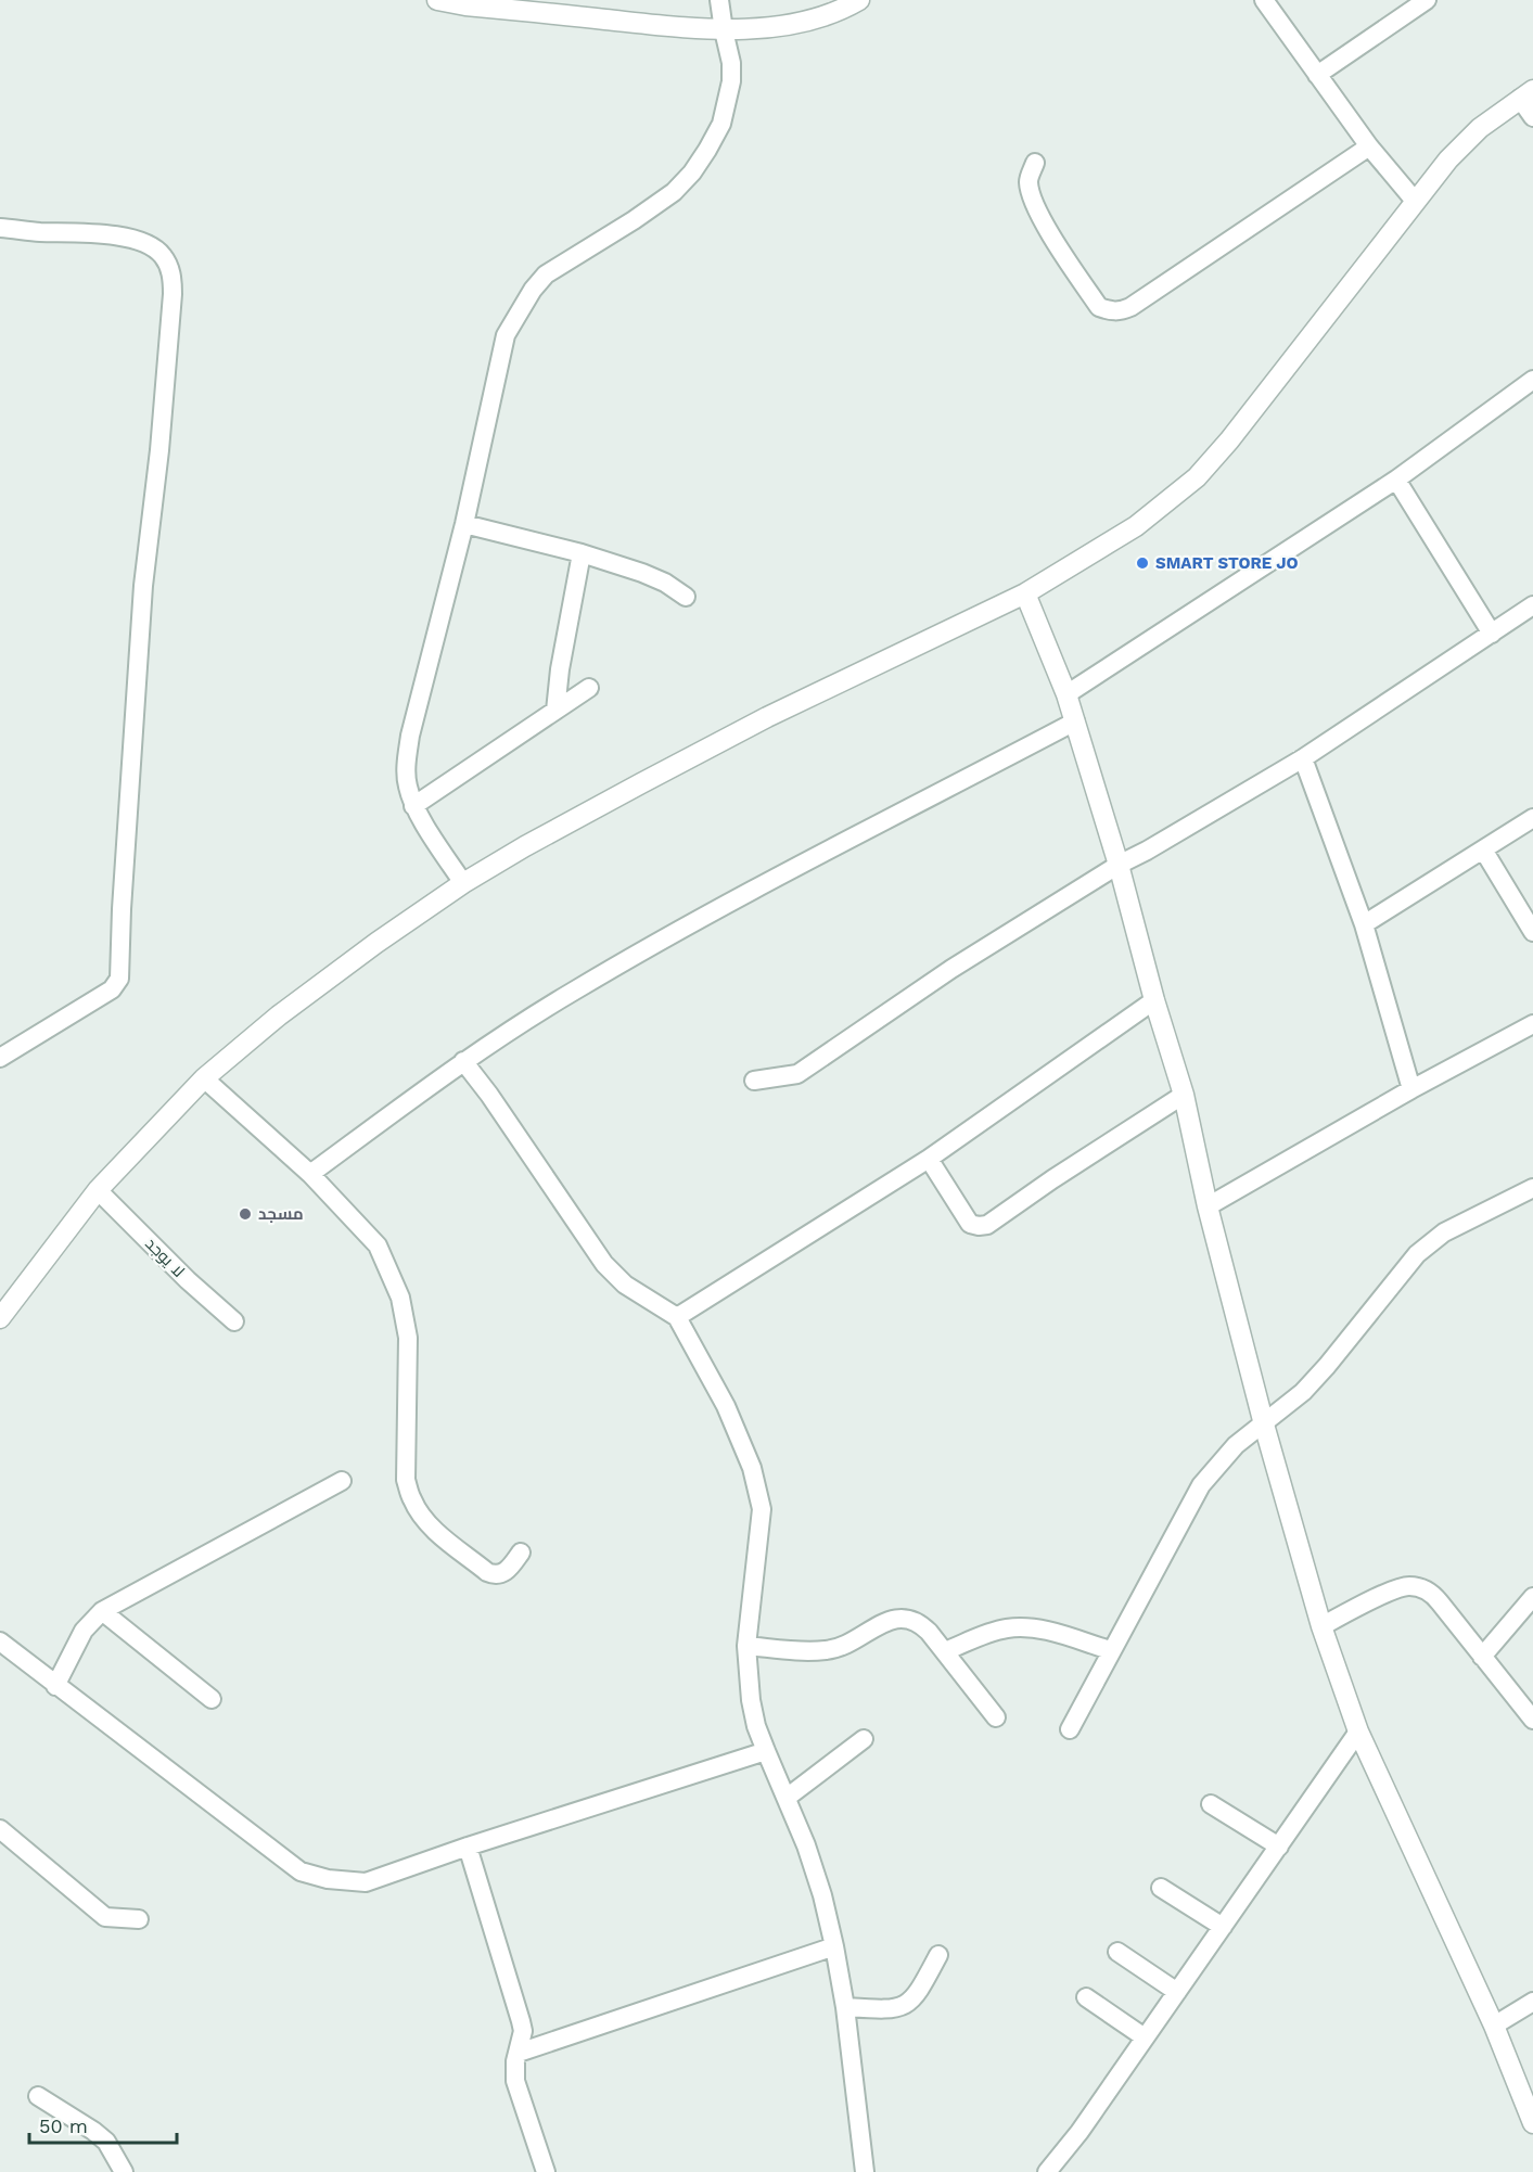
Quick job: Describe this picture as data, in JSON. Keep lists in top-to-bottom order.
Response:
{
  "streets": {
    "street": ["لا يوجد"]
  },
  "places": ["SMART STORE JO", "مسجد"],
  "scale_bar": "50 m"
}
